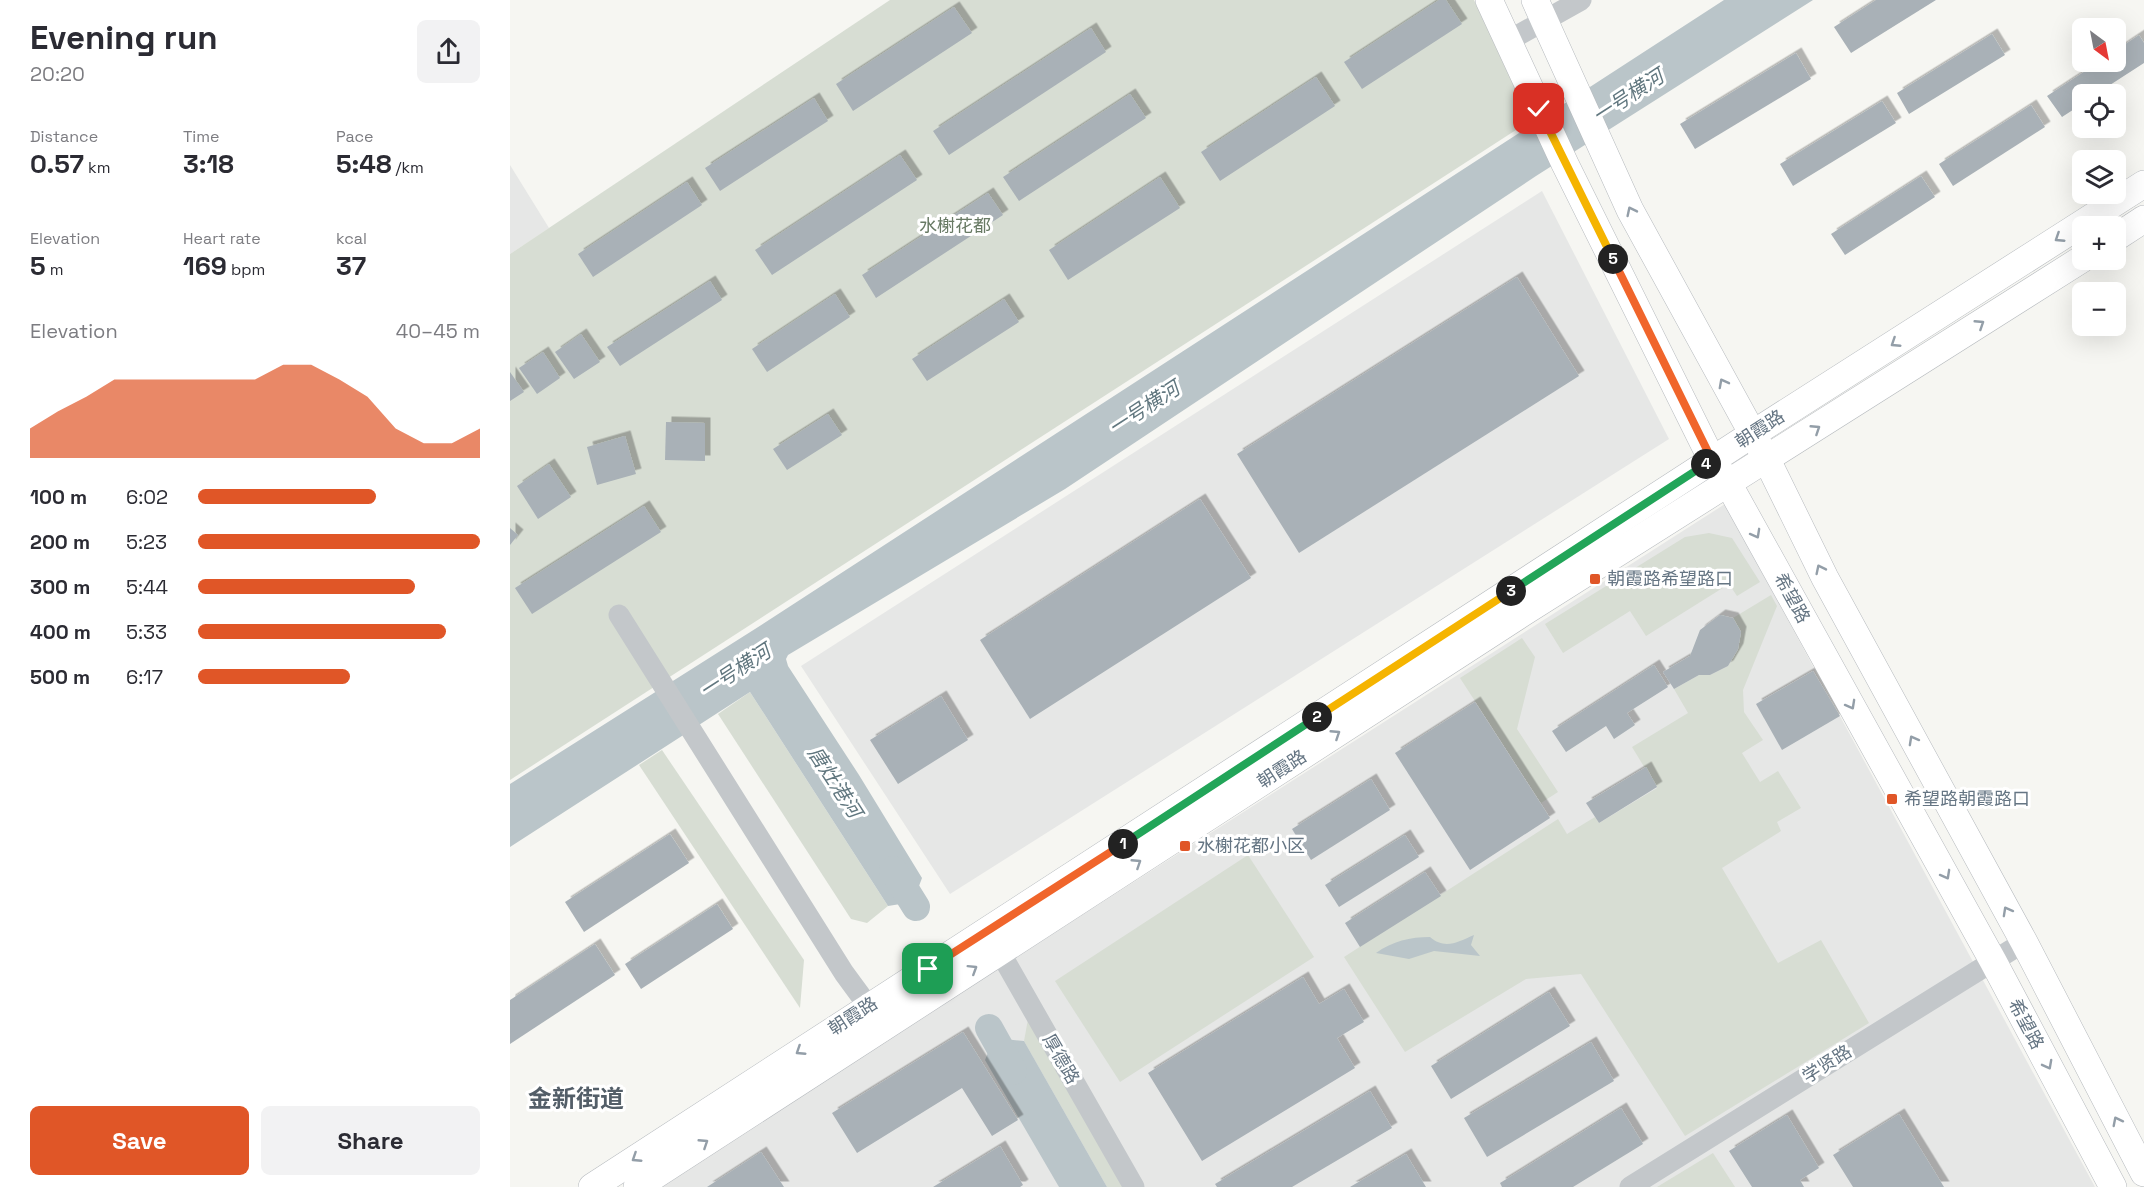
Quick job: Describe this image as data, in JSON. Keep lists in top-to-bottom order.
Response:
{
  "streets": {
    "main road": ["朝霞路", "希望路"],
    "street": ["厚德路", "学贤路"]
  },
  "crossings": [
    ["朝霞路", "希望路"],
    ["朝霞路", "厚德路"],
    ["希望路", "学贤路"]
  ],
  "districts": ["金新街道"],
  "water": ["一号横河", "唐灶港河"],
  "parks": ["水榭花都"],
  "places": {
    "transit": ["朝霞路希望路口", "希望路朝霞路口", "水榭花都小区"]
  },
  "north": "bottom right",
  "page": {
    "heading": ["Evening run", "20:20"],
    "map_buttons": ["+", "−"],
    "stats": [
      ["Distance", "0.57 km"],
      ["Time", "3:18"],
      ["Pace", "5:48 /km"],
      ["Elevation", "5 m"],
      ["Heart rate", "169 bpm"],
      ["kcal", "37"]
    ],
    "pins": [
      "5",
      "4",
      "3",
      "2",
      "1"
    ],
    "chart": ["Elevation", "40–45 m"],
    "list": [
      {
        "name": "100 m",
        "note": "6:02"
      },
      {
        "name": "200 m",
        "note": "5:23"
      },
      {
        "name": "300 m",
        "note": "5:44"
      },
      {
        "name": "400 m",
        "note": "5:33"
      },
      {
        "name": "500 m",
        "note": "6:17"
      }
    ],
    "buttons": ["Save", "Share"]
  }
}
